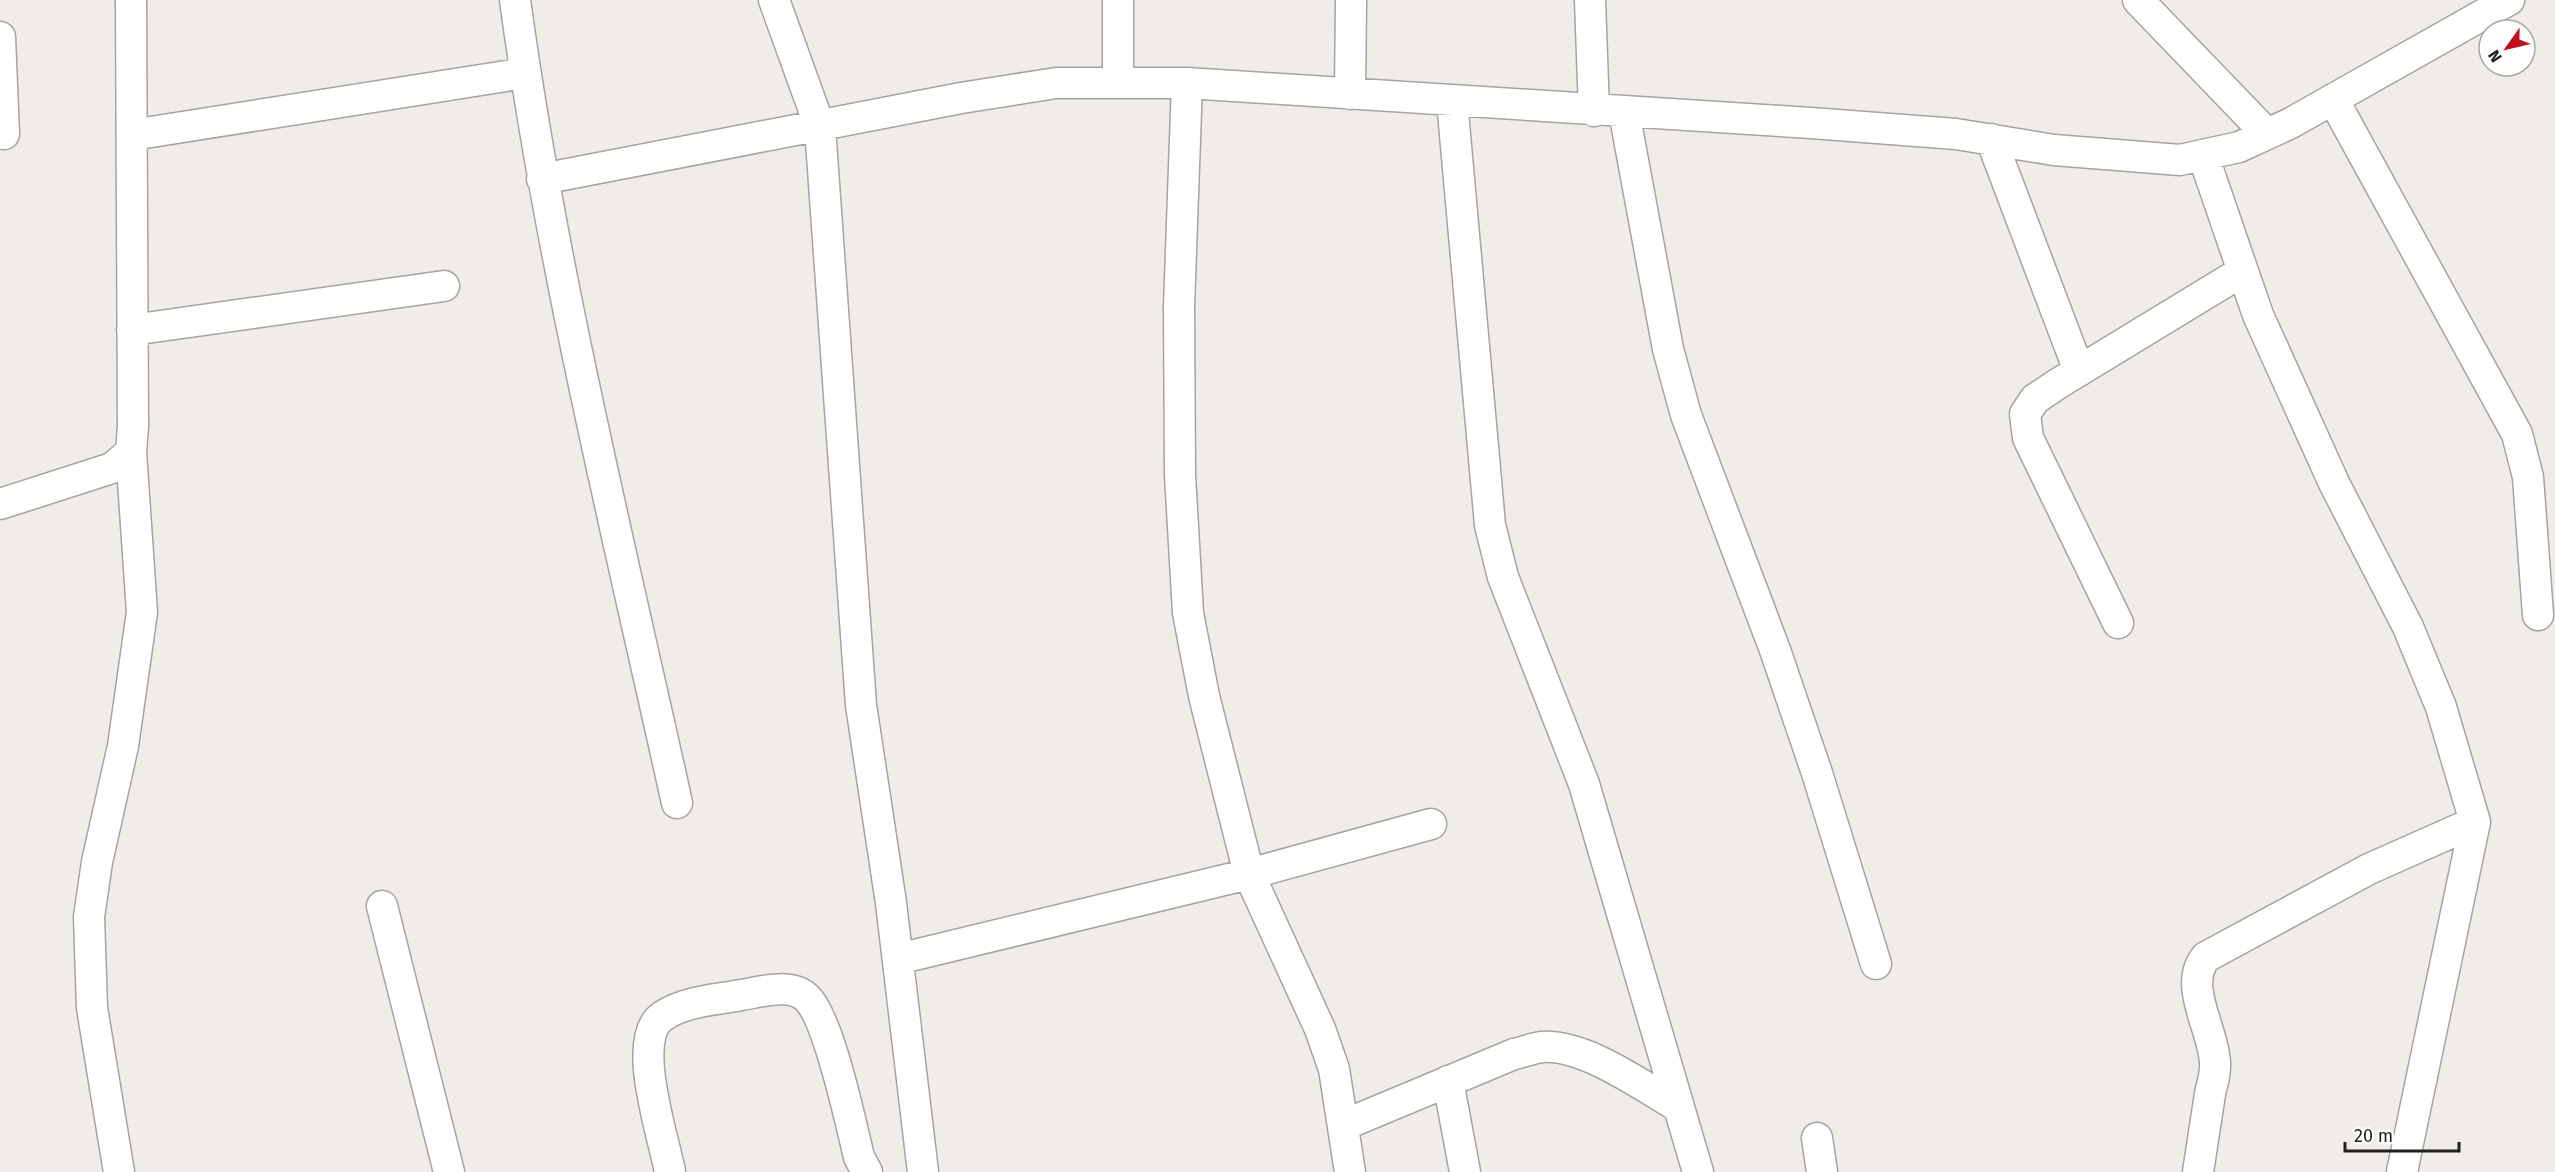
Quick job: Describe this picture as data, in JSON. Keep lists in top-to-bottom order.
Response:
{
  "scale_bar": "20 m",
  "north": "bottom left"
}
